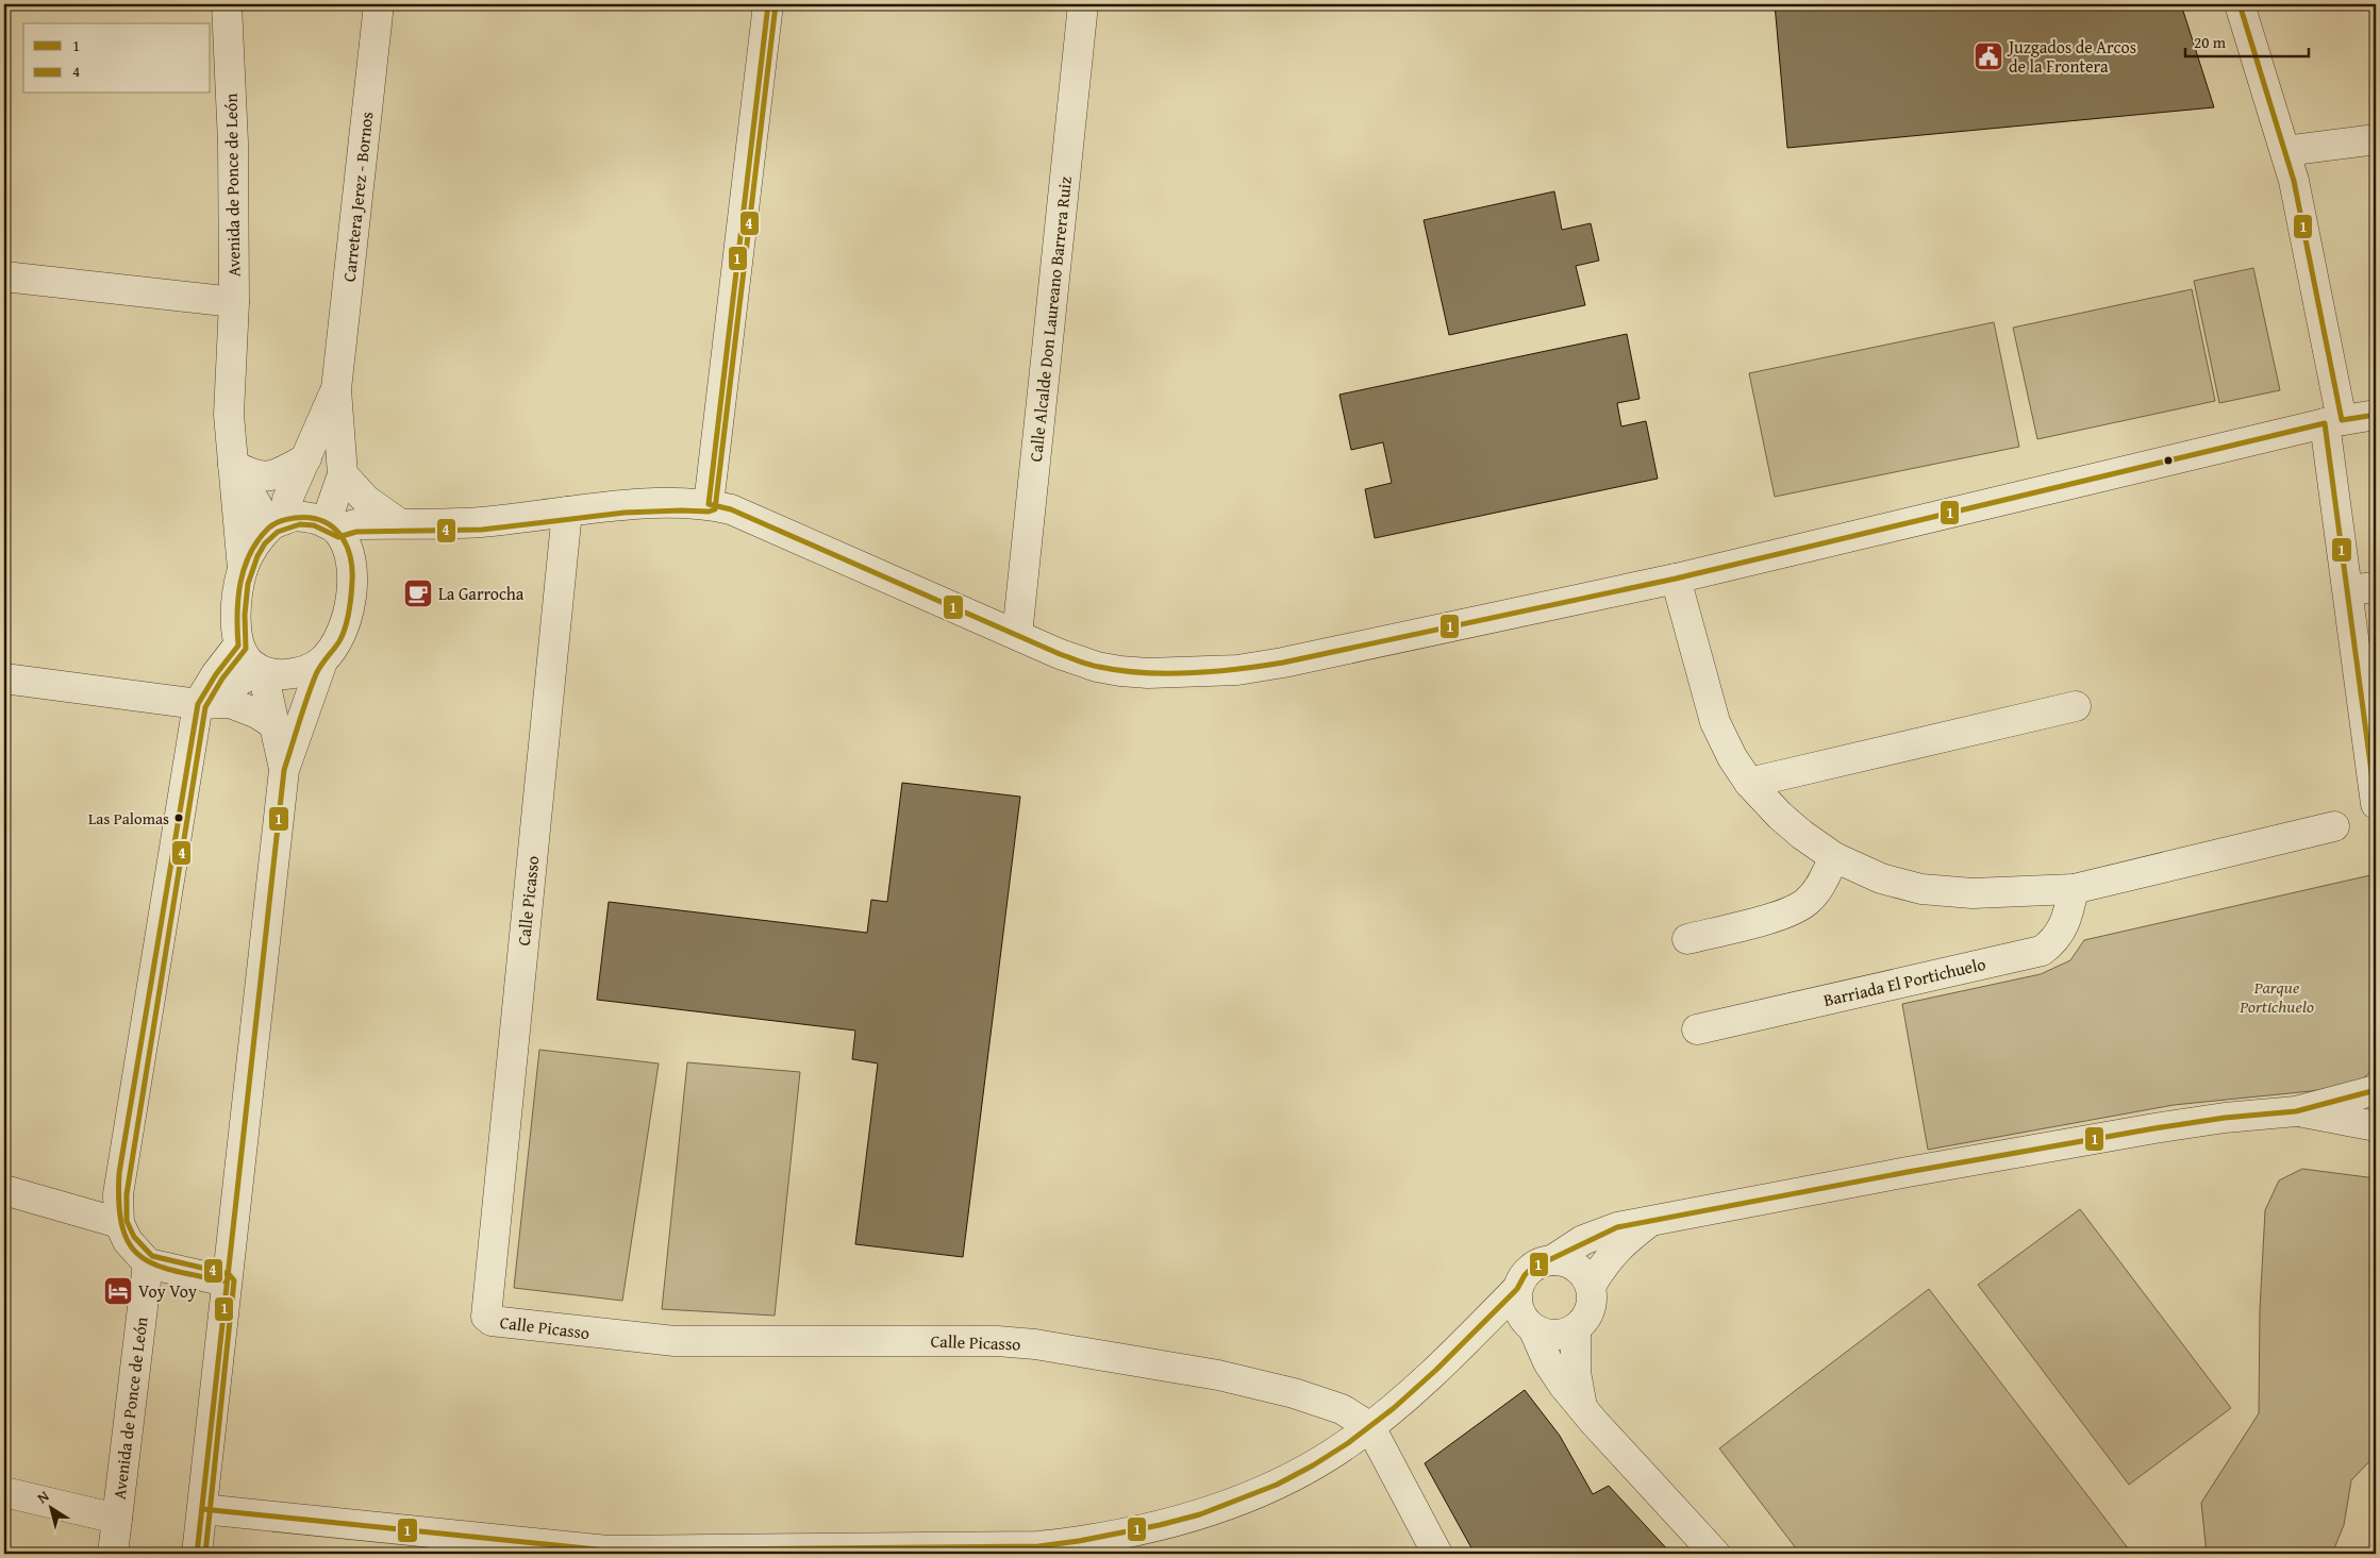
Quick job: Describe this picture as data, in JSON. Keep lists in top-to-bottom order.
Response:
{
  "streets": {
    "street": [
      "Avenida de Ponce de León",
      "Carretera Jerez - Bornos",
      "Calle Alcalde Don Laureano Barrera Ruiz",
      "Calle Picasso",
      "Barriada El Portichuelo"
    ]
  },
  "crossings": [
    ["Avenida de Ponce de León", "Carretera Jerez - Bornos"]
  ],
  "parks": ["Parque Portichuelo"],
  "places": {
    "public building": ["Juzgados de Arcos de la Frontera"],
    "cafe": ["La Garrocha"],
    "other": ["Las Palomas"],
    "hotel": ["Voy Voy"]
  },
  "lines": ["transit line 1", "transit line 4"],
  "legend": ["1", "4"],
  "scale_bar": "20 m",
  "north": "top left"
}
